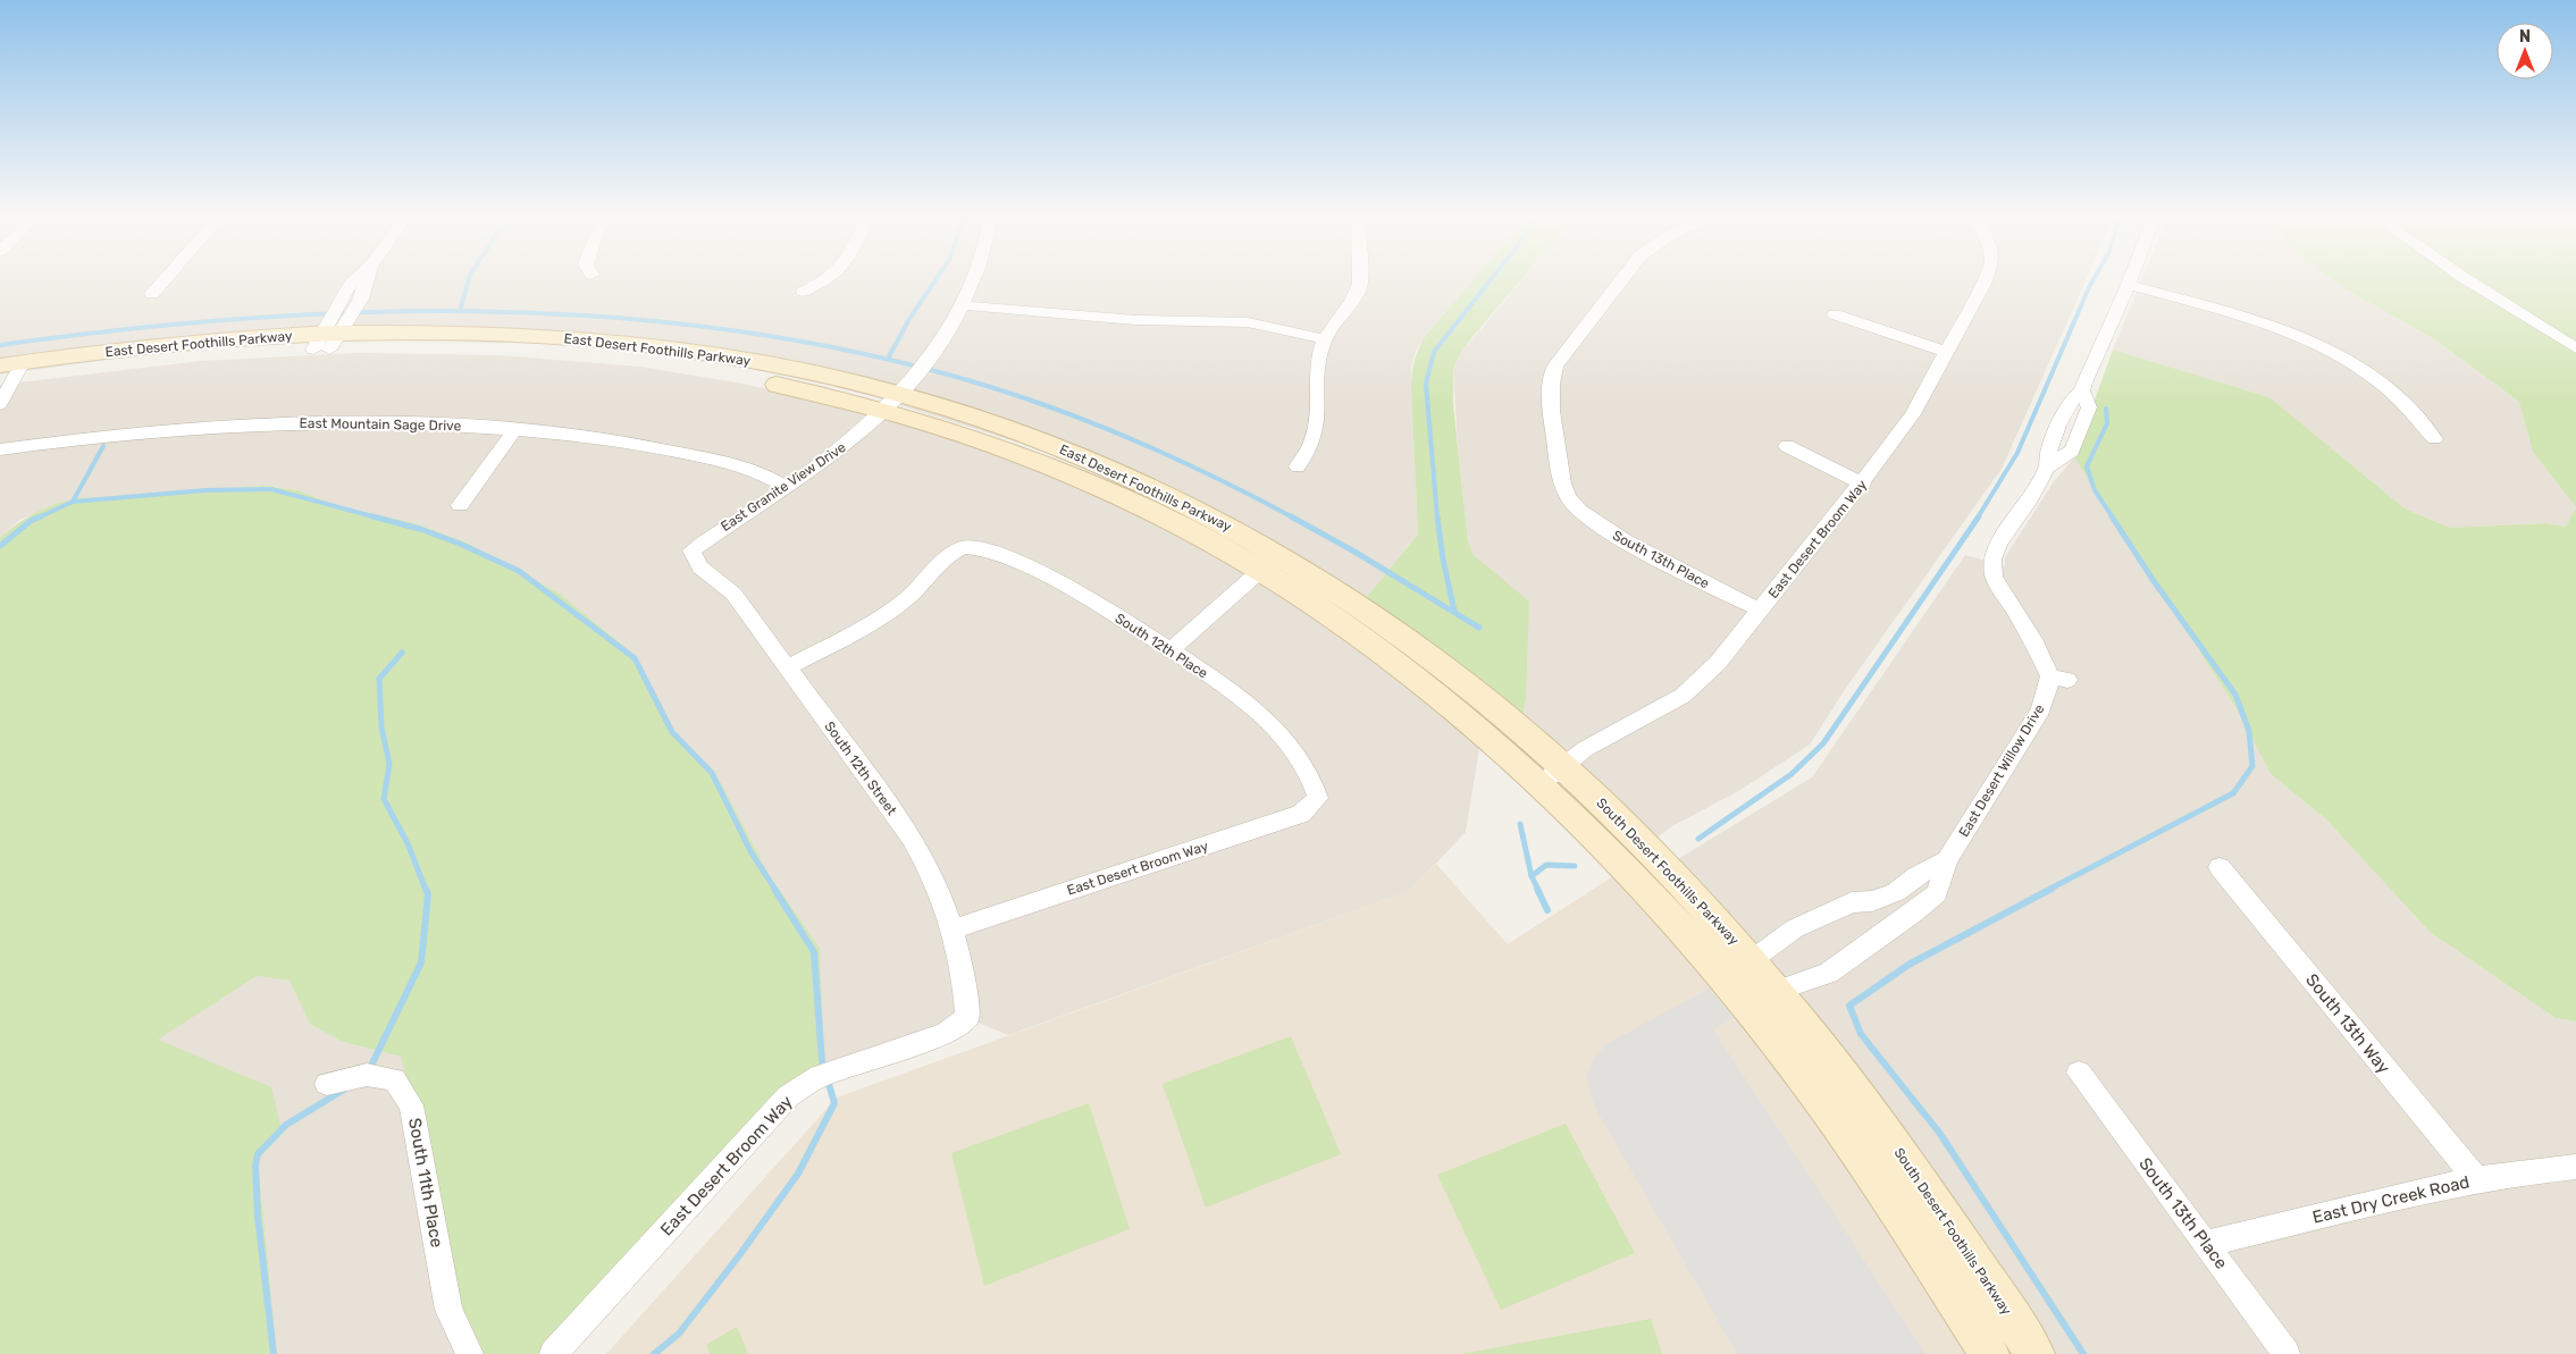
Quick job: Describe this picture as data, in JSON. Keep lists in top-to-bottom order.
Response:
{
  "streets": {
    "street": [
      "East Desert Foothills Parkway",
      "East Mountain Sage Drive",
      "East Granite View Drive",
      "East Desert Broom Way",
      "South 13th Place",
      "South 12th Place",
      "South 12th Street",
      "East Desert Willow Drive",
      "South Desert Foothills Parkway",
      "South 13th Way",
      "South 11th Place",
      "East Dry Creek Road"
    ]
  },
  "crossings": [
    ["East Desert Foothills Parkway", "East Granite View Drive"],
    ["East Desert Foothills Parkway", "South Desert Foothills Parkway"],
    ["East Mountain Sage Drive", "East Granite View Drive"],
    ["East Granite View Drive", "South 12th Street"],
    ["East Desert Broom Way", "South 13th Place"],
    ["East Desert Broom Way", "South 12th Place"],
    ["East Desert Broom Way", "South 12th Street"],
    ["East Desert Broom Way", "South Desert Foothills Parkway"],
    ["South 13th Place", "East Dry Creek Road"],
    ["South 12th Place", "South 12th Street"],
    ["East Desert Willow Drive", "South Desert Foothills Parkway"],
    ["South 13th Way", "East Dry Creek Road"]
  ],
  "north": "top"
}
